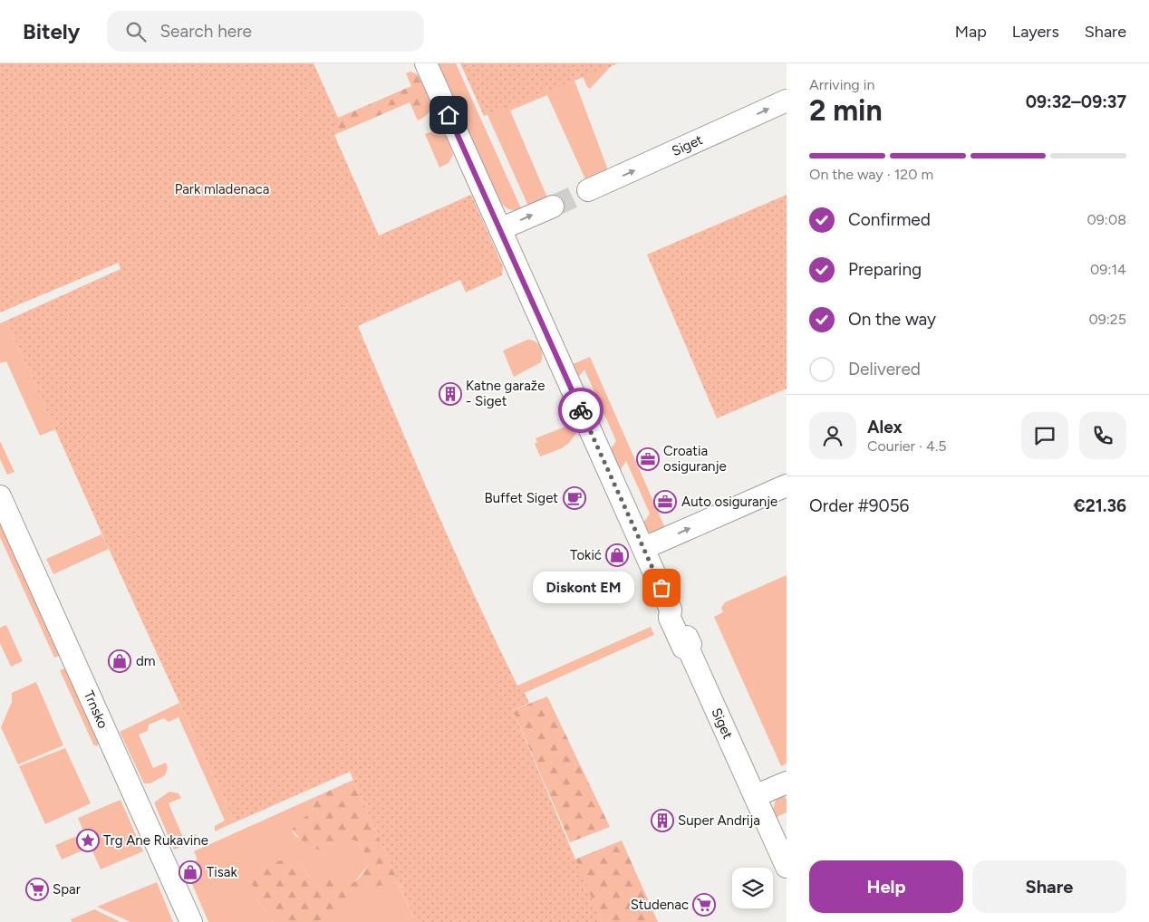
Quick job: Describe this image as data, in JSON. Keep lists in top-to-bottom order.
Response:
{
  "streets": {
    "street": ["Siget", "Trnsko"]
  },
  "parks": ["Park mladenaca"],
  "places": {
    "building": ["Katne garaže - Siget", "Super Andrija"],
    "office": ["Croatia osiguranje", "Auto osiguranje"],
    "cafe": ["Buffet Siget"],
    "shop": ["Tokić", "dm", "Tisak"],
    "other": ["Diskont EM"],
    "place": ["Trg Ane Rukavine"],
    "supermarket": ["Spar", "Studenac"]
  },
  "page": {
    "header": "Bitely",
    "search": "Search here",
    "nav": ["Map", "Layers", "Share"],
    "heading": ["2 min", "Arriving in", "09:32–09:37"],
    "panel": [
      "Alex",
      "Courier · 4.5",
      "Order #9056",
      "€21.36"
    ],
    "bar": "On the way · 120 m",
    "list": [
      ["Confirmed", "09:08"],
      ["Preparing", "09:14"],
      ["On the way", "09:25"],
      "Delivered"
    ],
    "bubble": "Diskont EM",
    "buttons": ["Help", "Share"]
  }
}
